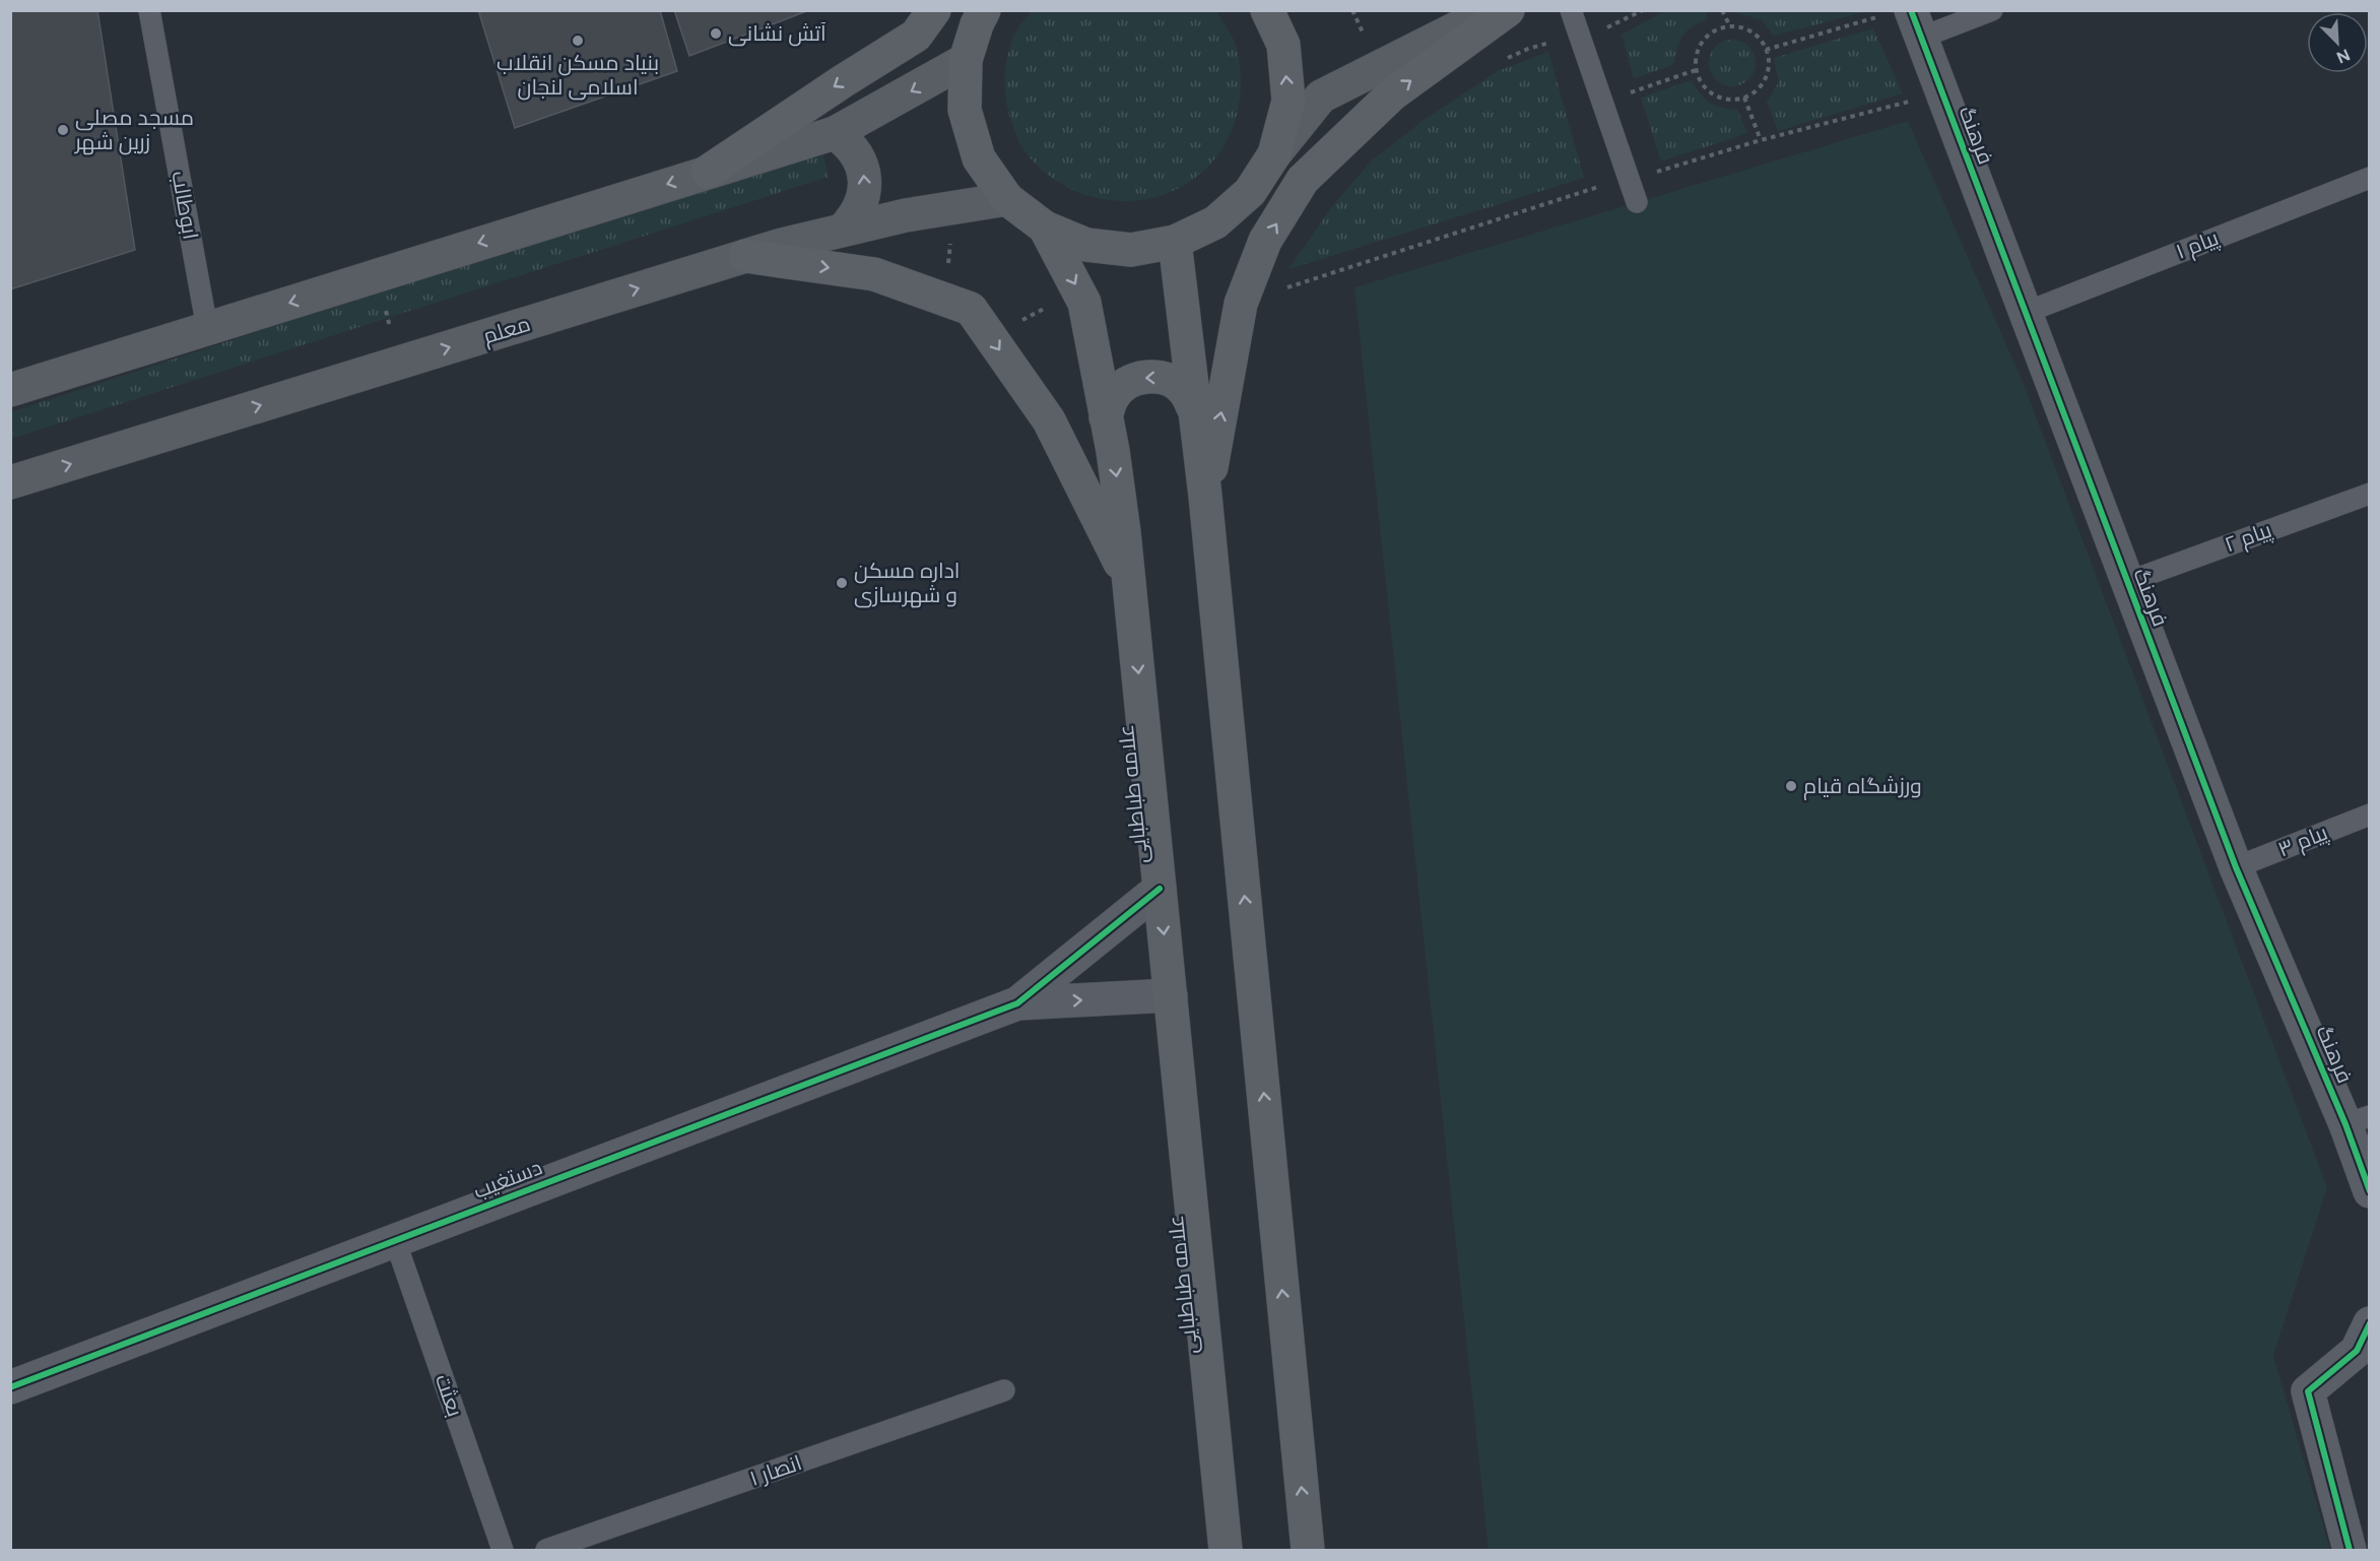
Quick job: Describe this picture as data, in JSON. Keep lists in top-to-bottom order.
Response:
{
  "streets": {
    "main road": ["معلم", "علامه طباطبایی"],
    "street": ["فرهنگ", "دستغیب"],
    "lane": [
      "ابوطالب",
      "پیام ۱",
      "پیام ۲",
      "پیام ۳",
      "بعثت",
      "انصار ۱"
    ]
  },
  "crossings": [
    ["فرهنگ", "پیام ۱"],
    ["فرهنگ", "پیام ۲"],
    ["فرهنگ", "پیام ۳"],
    ["دستغیب", "بعثت"]
  ],
  "places": [
    "آتش نشانی",
    "بنیاد مسکن انقلاب اسلامی لنجان",
    "مسجد مصلی زرین شهر",
    "اداره مسکن و شهرسازی",
    "ورزشگاه قیام"
  ],
  "north": "bottom right"
}
